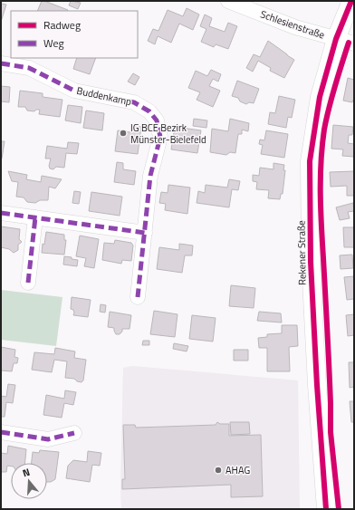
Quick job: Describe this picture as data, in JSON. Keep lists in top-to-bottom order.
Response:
{
  "streets": {
    "street": ["Schlesienstraße", "Buddenkamp", "Rekener Straße"]
  },
  "crossings": [
    ["Schlesienstraße", "Rekener Straße"]
  ],
  "places": ["IG BCE Bezirk Münster-Bielefeld", "AHAG"],
  "legend": ["Radweg", "Weg"],
  "north": "top"
}
